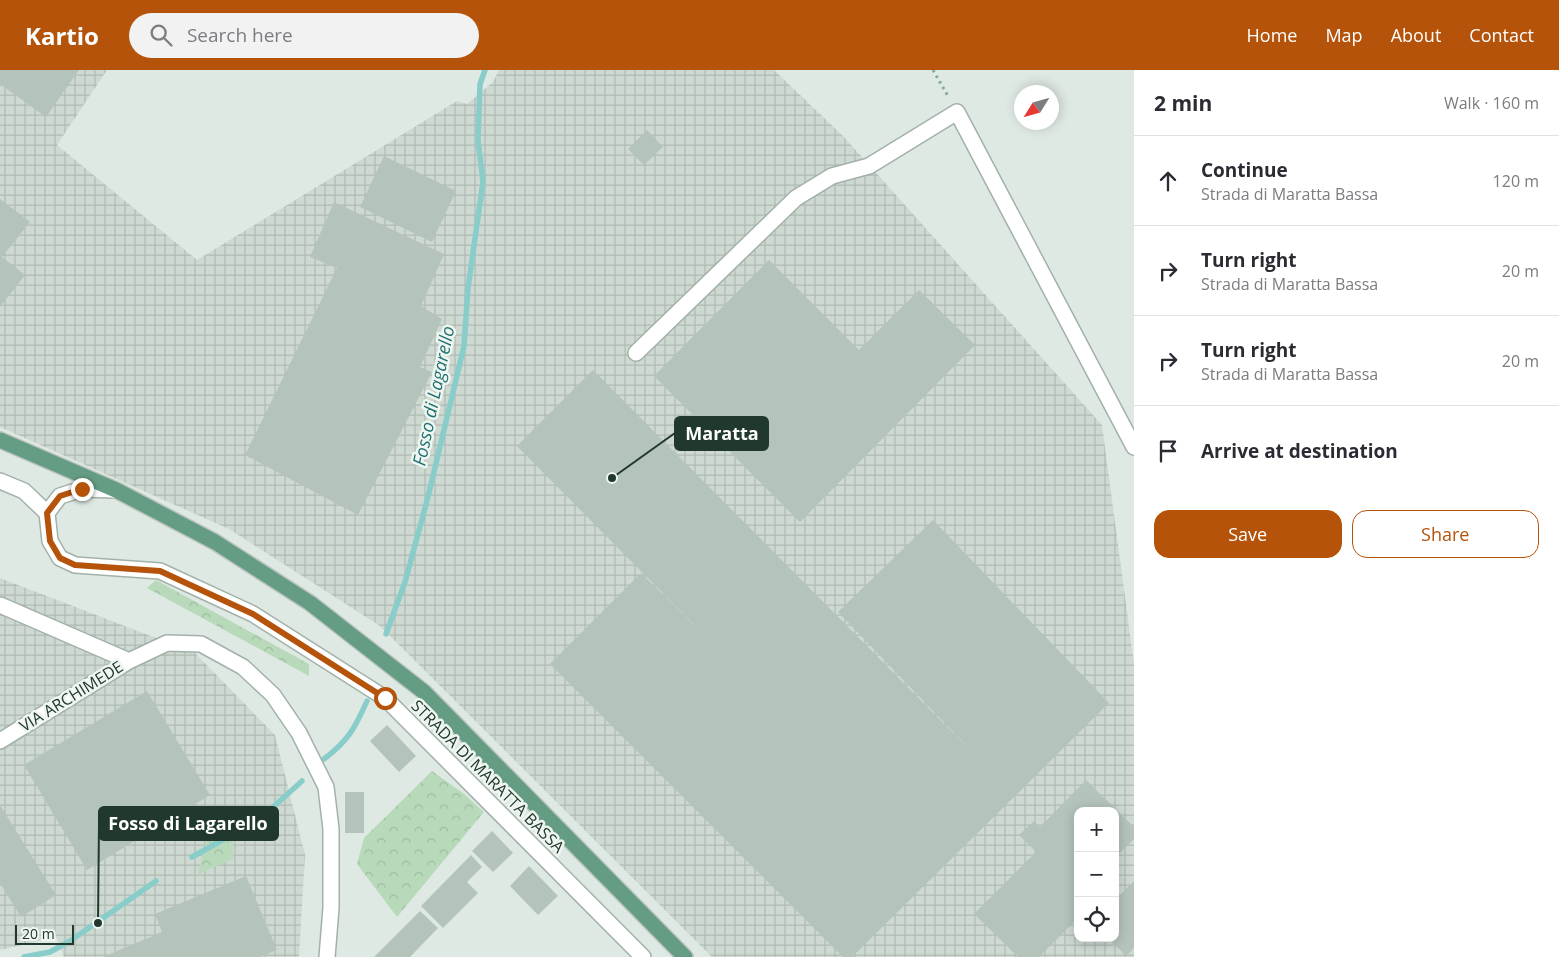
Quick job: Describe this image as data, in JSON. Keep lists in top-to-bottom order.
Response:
{
  "streets": {
    "main road": ["STRADA DI MARATTA BASSA"],
    "street": ["VIA ARCHIMEDE"]
  },
  "water": ["Fosso di Lagarello"],
  "places": ["Maratta", "Fosso di Lagarello"],
  "scale_bar": "20 m",
  "north": "bottom left",
  "page": {
    "header": "Kartio",
    "search": "Search here",
    "nav": [
      "Home",
      "Map",
      "About",
      "Contact"
    ],
    "heading": ["2 min", "Walk · 160 m"],
    "list": [
      ["Continue", "Strada di Maratta Bassa", "120 m"],
      ["Turn right", "Strada di Maratta Bassa", "20 m"],
      ["Turn right", "Strada di Maratta Bassa", "20 m"],
      "Arrive at destination"
    ],
    "buttons": ["Save", "Share"],
    "map_buttons": ["+", "−"],
    "scale": "20 m"
  }
}
